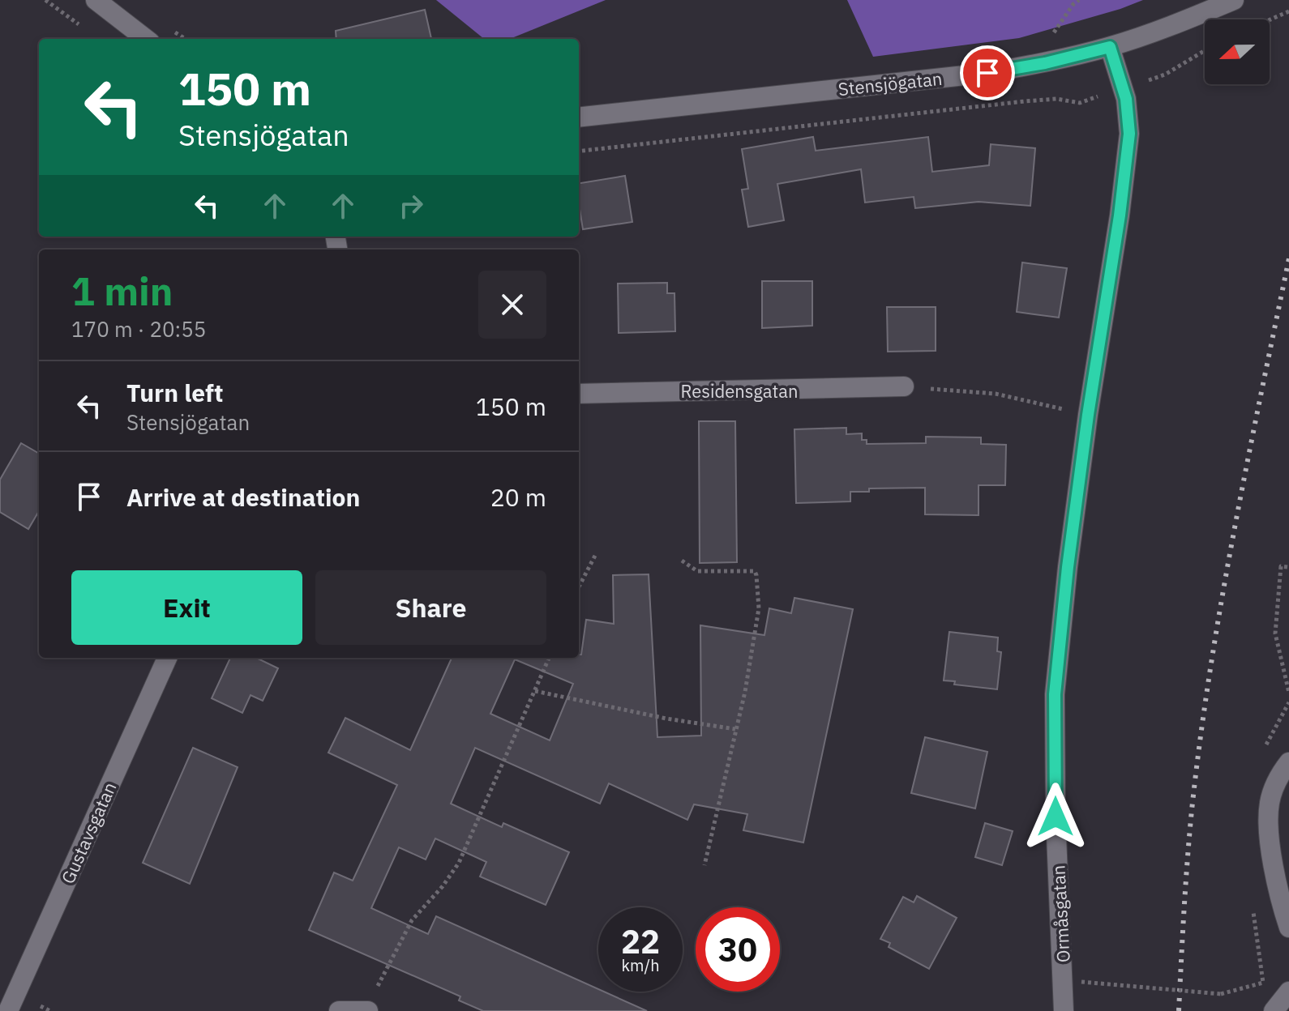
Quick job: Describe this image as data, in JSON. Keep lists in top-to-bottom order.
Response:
{
  "streets": {
    "street": [
      "Stensjögatan",
      "Residensgatan",
      "Gustavsgatan",
      "Ormåsgatan"
    ]
  },
  "crossings": [
    ["Stensjögatan", "Ormåsgatan"]
  ],
  "north": "left",
  "page": {
    "turn": ["150 m", "Stensjögatan"],
    "heading": ["1 min", "170 m · 20:55"],
    "list": [
      {
        "name": "Turn left",
        "note": "Stensjögatan",
        "value": "150 m"
      },
      {
        "name": "Arrive at destination",
        "value": "20 m"
      }
    ],
    "buttons": ["Exit", "Share"],
    "speed": "22 km/h",
    "limit": "30"
  }
}
